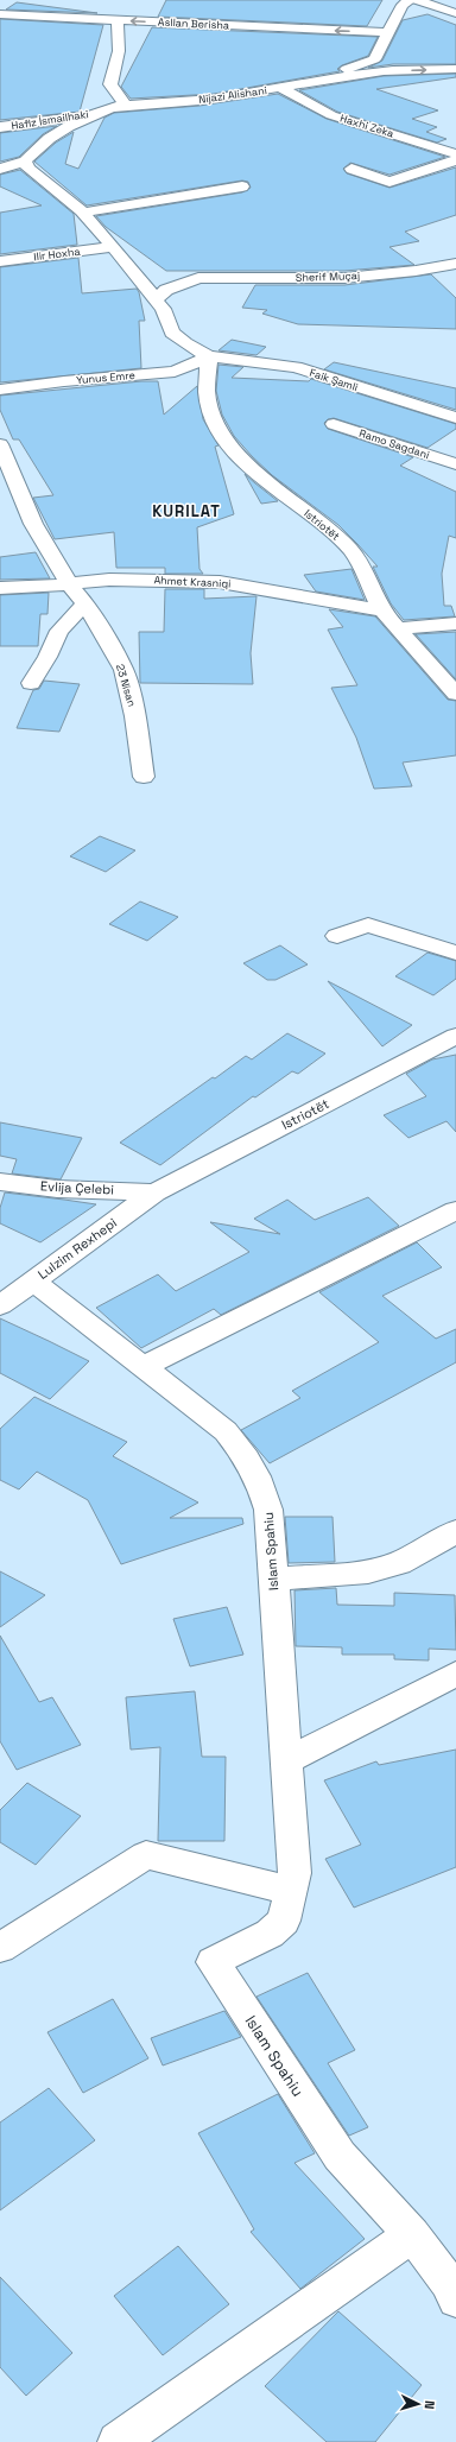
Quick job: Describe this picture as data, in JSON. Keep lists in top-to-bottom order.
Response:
{
  "streets": {
    "street": [
      "Asllan Berisha",
      "Nijazi Alishani",
      "Hafiz İsmai̇lhaki",
      "Haxhi Zeka",
      "Ilir Hoxha",
      "Sherif Muçaj",
      "Yunus Emre",
      "Faik Şamli",
      "Ramo Sagdani",
      "Istriotët",
      "Ahmet Krasniqi",
      "23 Nisan",
      "Evlija Çelebi",
      "Lulzim Rexhepi",
      "Islam Spahiu"
    ]
  },
  "crossings": [
    ["Nijazi Alishani", "Hafiz İsmai̇lhaki"],
    ["Nijazi Alishani", "Haxhi Zeka"],
    ["Ilir Hoxha", "Sherif Muçaj"],
    ["Yunus Emre", "Faik Şamli"],
    ["Yunus Emre", "Istriotët"],
    ["Faik Şamli", "Istriotët"],
    ["Istriotët", "Ahmet Krasniqi"],
    ["Istriotët", "Evlija Çelebi"],
    ["Istriotët", "Lulzim Rexhepi"],
    ["Ahmet Krasniqi", "23 Nisan"],
    ["Evlija Çelebi", "Lulzim Rexhepi"],
    ["Lulzim Rexhepi", "Islam Spahiu"]
  ],
  "districts": ["KURILAT"],
  "north": "right"
}
